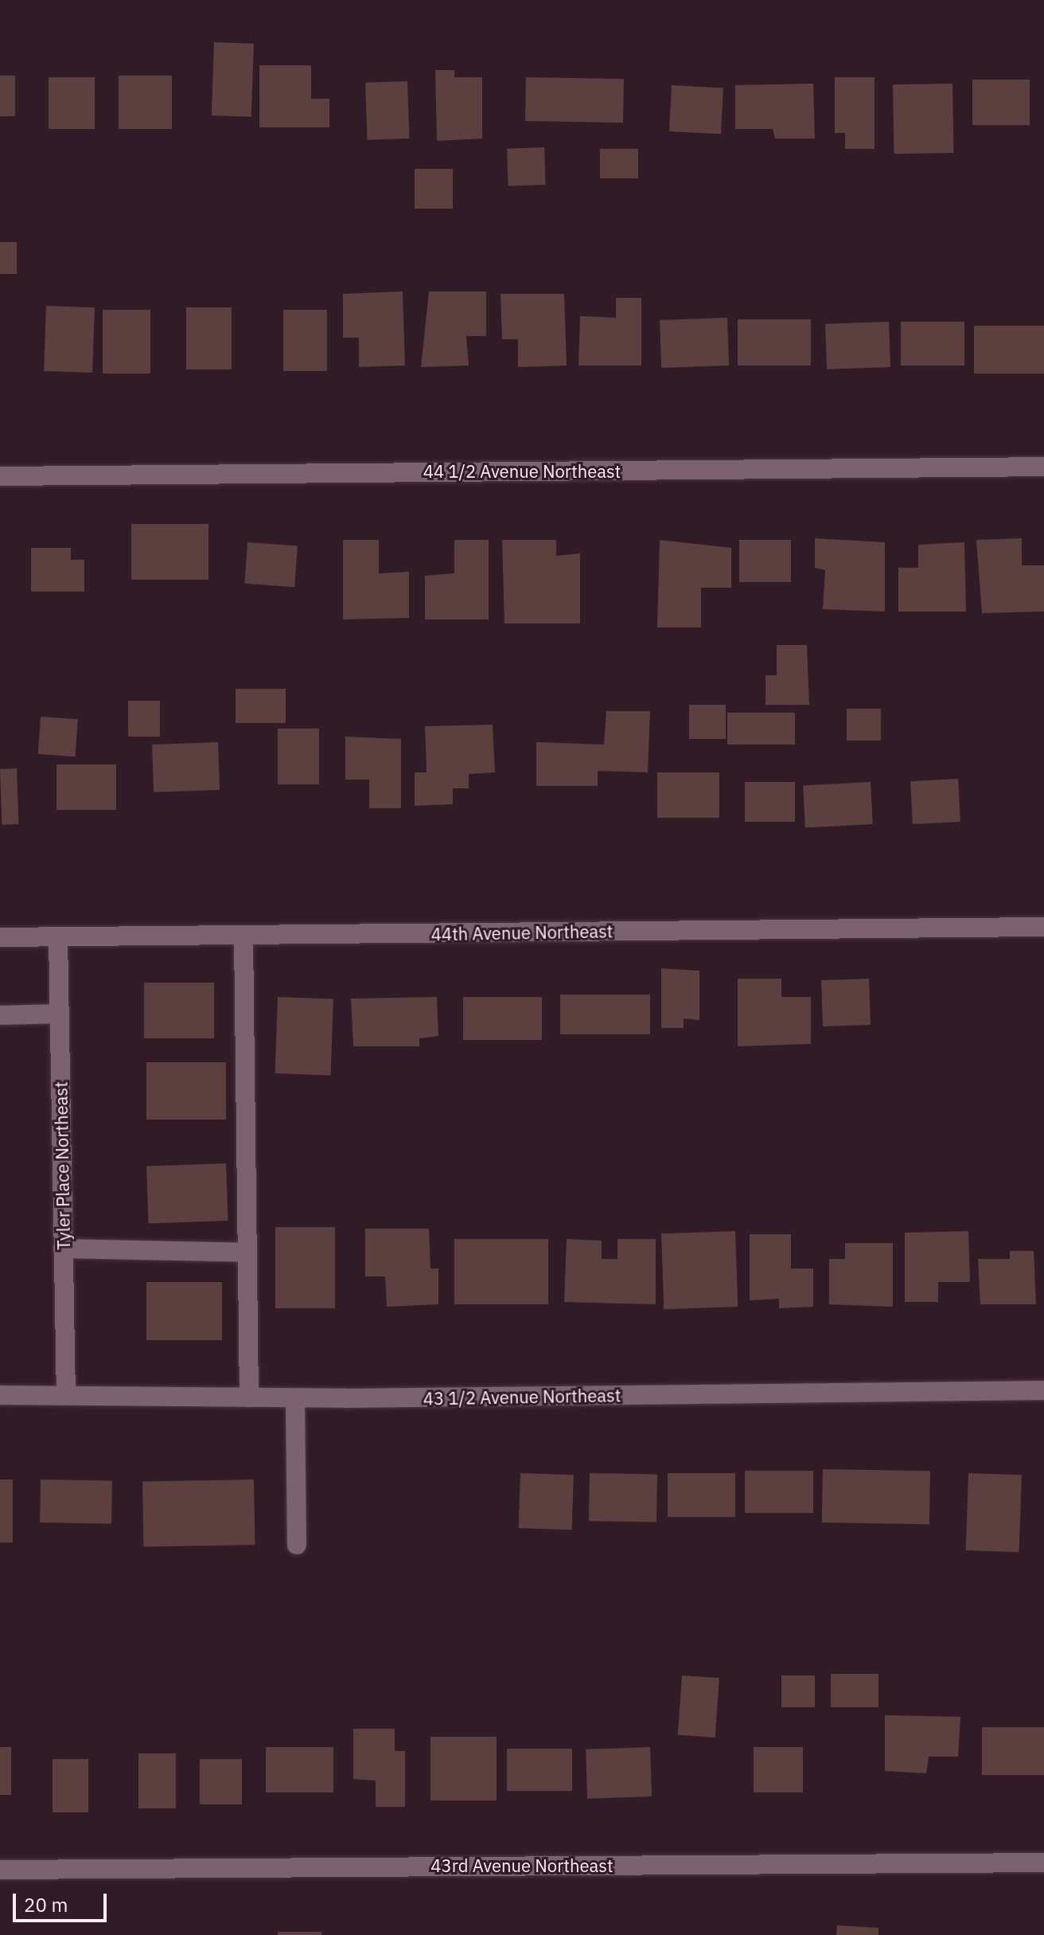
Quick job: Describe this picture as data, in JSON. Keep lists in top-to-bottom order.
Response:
{
  "streets": {
    "street": [
      "44 1/2 Avenue Northeast",
      "44th Avenue Northeast",
      "Tyler Place Northeast",
      "43 1/2 Avenue Northeast",
      "43rd Avenue Northeast"
    ]
  },
  "crossings": [
    ["44th Avenue Northeast", "Tyler Place Northeast"],
    ["Tyler Place Northeast", "43 1/2 Avenue Northeast"]
  ],
  "scale_bar": "20 m"
}
